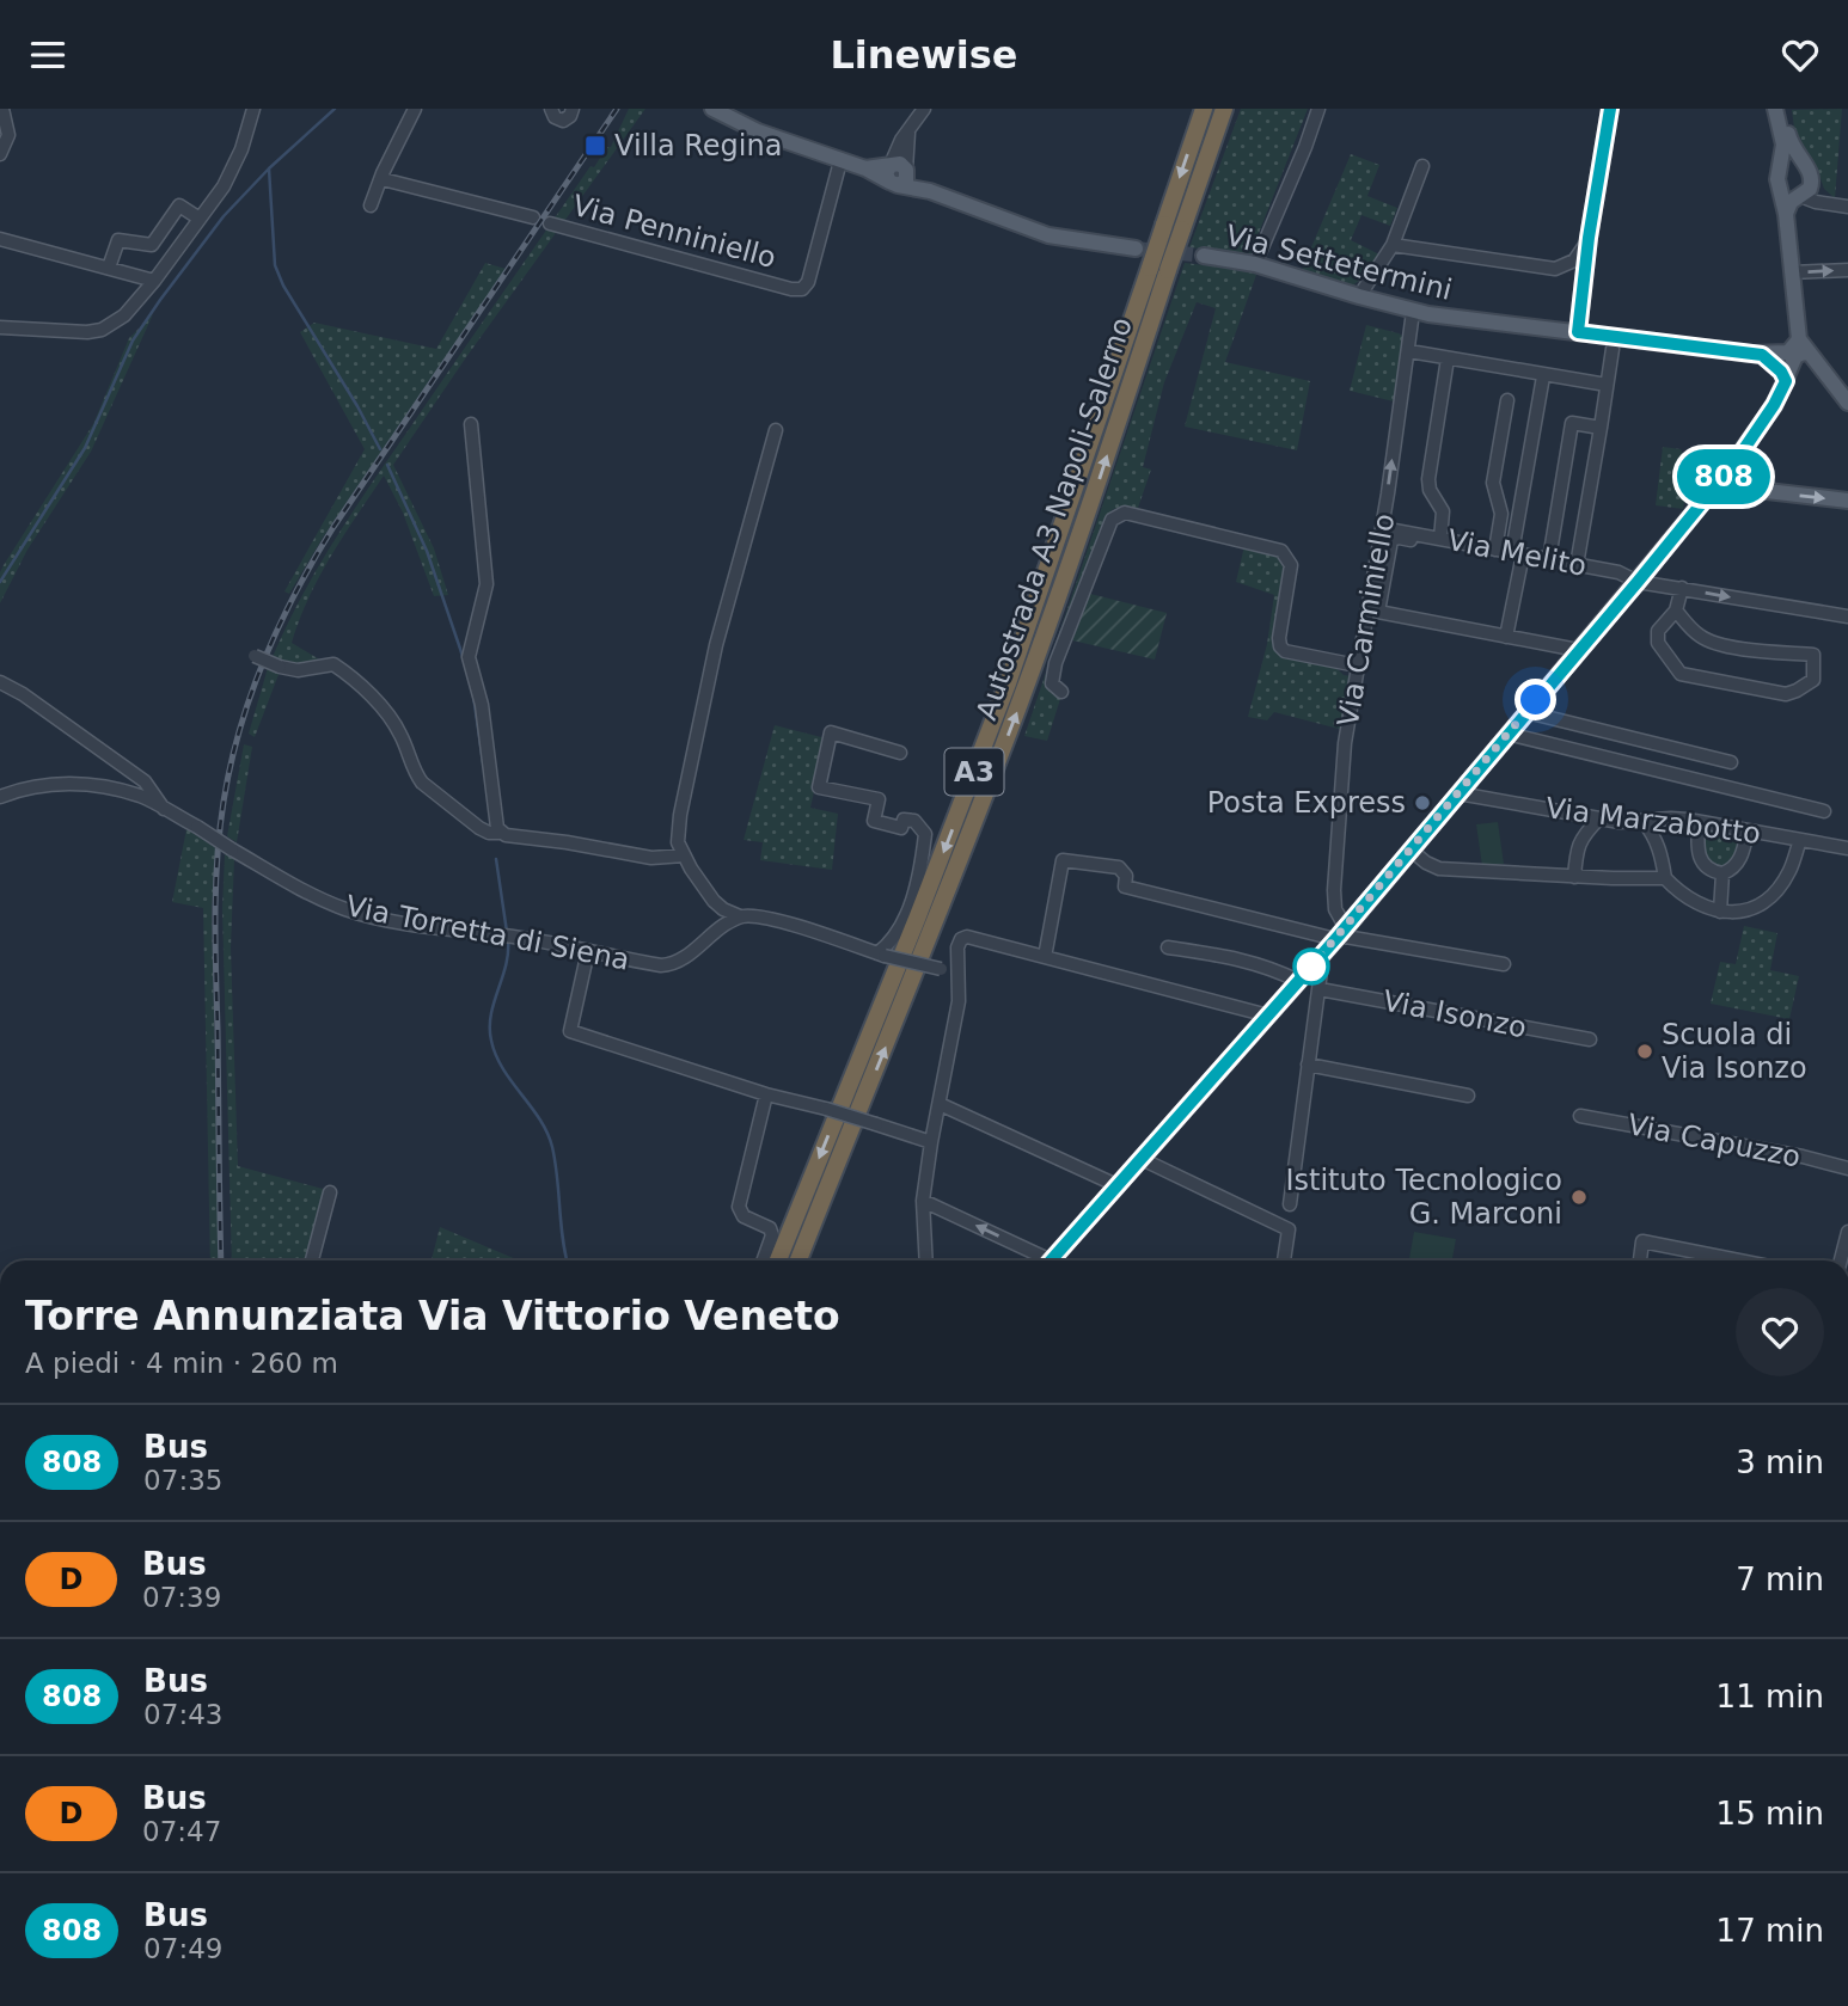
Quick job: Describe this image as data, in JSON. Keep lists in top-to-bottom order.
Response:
{
  "streets": {
    "highway": ["Autostrada A3 Napoli-Salerno", "A3"],
    "main road": ["Via Settetermini"],
    "street": [
      "Via Penniniello",
      "Via Melito",
      "Via Carminiello",
      "Via Marzabotto",
      "Via Torretta di Siena",
      "Via Isonzo",
      "Via Capuzzo"
    ]
  },
  "crossings": [
    ["Via Settetermini", "Via Carminiello"],
    ["Via Melito", "Via Carminiello"]
  ],
  "one_way": ["Via Melito"],
  "places": {
    "transit": ["Villa Regina"],
    "other": ["Posta Express", "Scuola di Via Isonzo", "Istituto Tecnologico G. Marconi"]
  },
  "lines": ["bus line 808"],
  "page": {
    "header": "Linewise",
    "on_map": "808",
    "heading": ["Torre Annunziata Via Vittorio Veneto", "A piedi · 4 min · 260 m"],
    "list": [
      {
        "mark": "808",
        "name": "Bus",
        "note": "07:35",
        "value": "3 min"
      },
      {
        "mark": "D",
        "name": "Bus",
        "note": "07:39",
        "value": "7 min"
      },
      {
        "mark": "808",
        "name": "Bus",
        "note": "07:43",
        "value": "11 min"
      },
      {
        "mark": "D",
        "name": "Bus",
        "note": "07:47",
        "value": "15 min"
      },
      {
        "mark": "808",
        "name": "Bus",
        "note": "07:49",
        "value": "17 min"
      }
    ]
  }
}
